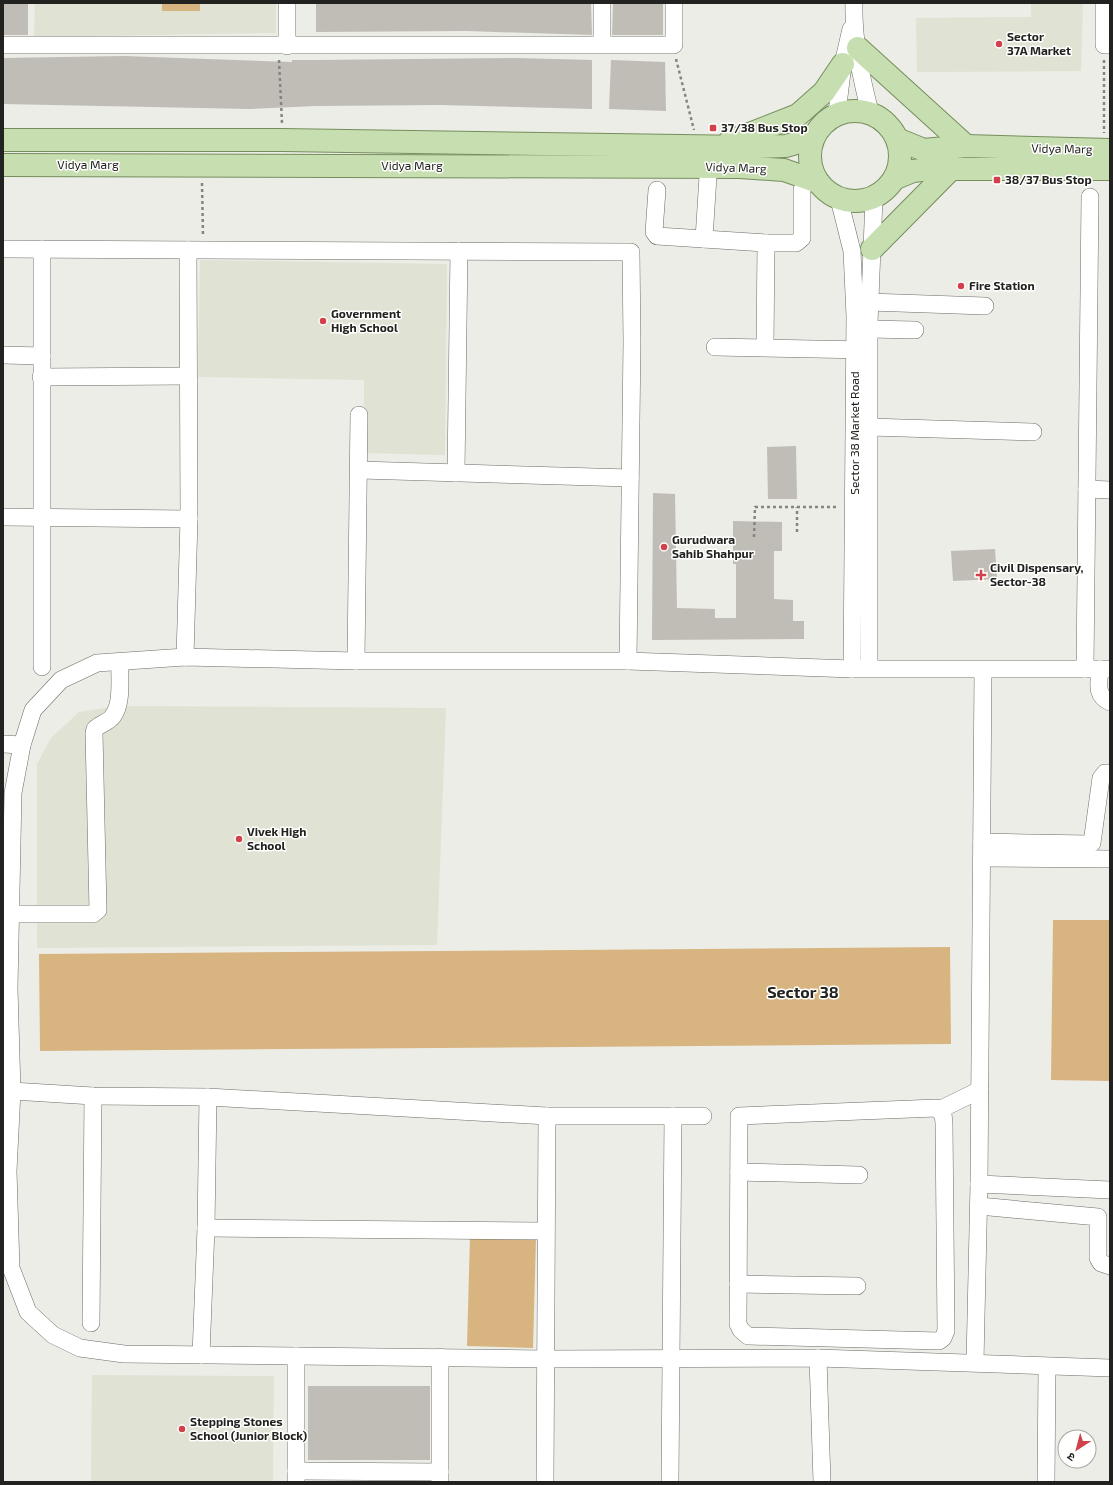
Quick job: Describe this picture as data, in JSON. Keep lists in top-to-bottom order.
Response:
{
  "streets": {
    "main road": ["Vidya Marg"],
    "street": ["Sector 38 Market Road"]
  },
  "crossings": [
    ["Vidya Marg", "Sector 38 Market Road"]
  ],
  "districts": ["Sector 38"],
  "places": {
    "other": [
      "Sector 37A Market",
      "Fire Station",
      "Government High School",
      "Gurudwara Sahib Shahpur",
      "Vivek High School",
      "Stepping Stones School (Junior Block)"
    ],
    "transit": ["37/38 Bus Stop", "38/37 Bus Stop"],
    "health": ["Civil Dispensary, Sector-38"]
  },
  "north": "bottom left"
}
